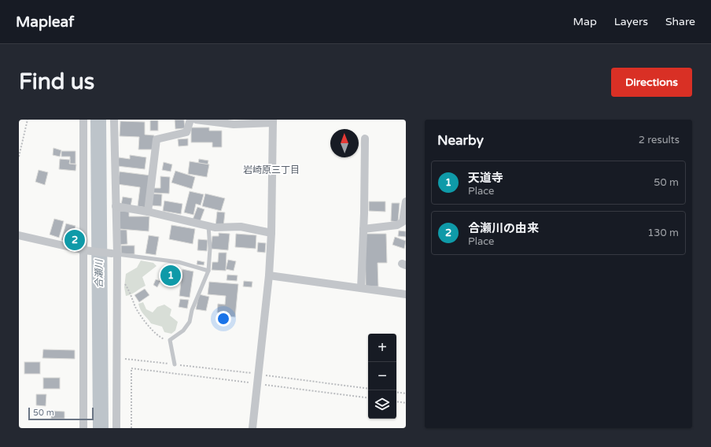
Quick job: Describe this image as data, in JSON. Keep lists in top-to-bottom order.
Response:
{
  "districts": ["岩崎原三丁目"],
  "water": ["合瀬川"],
  "scale_bar": "50 m",
  "north": "top",
  "page": {
    "header": "Mapleaf",
    "nav": ["Map", "Layers", "Share"],
    "buttons": "Directions",
    "title": "Find us",
    "heading": ["Nearby", "2 results"],
    "list": [
      {
        "mark": "1",
        "name": "天道寺",
        "note": "Place",
        "value": "50 m"
      },
      {
        "mark": "2",
        "name": "合瀬川の由来",
        "note": "Place",
        "value": "130 m"
      }
    ],
    "pins": ["2", "1"],
    "map_buttons": ["+", "−"],
    "scale": "50 m"
  }
}
